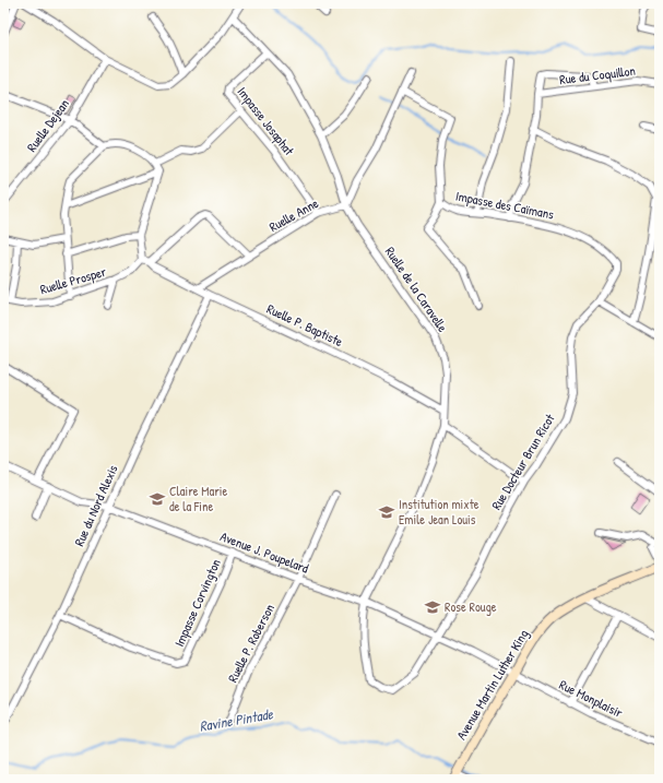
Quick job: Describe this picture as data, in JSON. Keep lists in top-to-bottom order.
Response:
{
  "streets": {
    "main road": ["Avenue Martin Luther King"],
    "street": [
      "Rue du Coquillon",
      "Impasse Josaphat",
      "Ruelle Dejean",
      "Impasse des Caïmans",
      "Ruelle Anne",
      "Ruelle Prosper",
      "Ruelle de la Caravelle",
      "Ruelle P. Baptiste",
      "Rue Docteur Brun Ricot",
      "Rue du Nord Alexis",
      "Avenue J. Poupelard",
      "Impasse Corvington",
      "Ruelle P. Roberson",
      "Rue Monplaisir"
    ]
  },
  "crossings": [
    ["Impasse Josaphat", "Ruelle Anne"],
    ["Impasse Josaphat", "Ruelle de la Caravelle"],
    ["Impasse des Caïmans", "Rue Docteur Brun Ricot"],
    ["Ruelle Anne", "Ruelle Prosper"],
    ["Ruelle Anne", "Ruelle de la Caravelle"],
    ["Ruelle Anne", "Ruelle P. Baptiste"],
    ["Ruelle Prosper", "Ruelle P. Baptiste"],
    ["Ruelle de la Caravelle", "Ruelle P. Baptiste"],
    ["Ruelle de la Caravelle", "Rue Docteur Brun Ricot"],
    ["Ruelle de la Caravelle", "Avenue J. Poupelard"],
    ["Ruelle P. Baptiste", "Rue du Nord Alexis"],
    ["Rue Docteur Brun Ricot", "Avenue J. Poupelard"],
    ["Rue du Nord Alexis", "Avenue J. Poupelard"],
    ["Rue du Nord Alexis", "Impasse Corvington"],
    ["Avenue J. Poupelard", "Impasse Corvington"],
    ["Avenue J. Poupelard", "Ruelle P. Roberson"],
    ["Avenue J. Poupelard", "Avenue Martin Luther King"],
    ["Avenue J. Poupelard", "Rue Monplaisir"],
    ["Avenue Martin Luther King", "Rue Monplaisir"]
  ],
  "water": ["Ravine Pintade"],
  "places": {
    "school or university": ["Claire Marie de la Fine", "Institution mixte Emile Jean Louis", "Rose Rouge"]
  }
}
